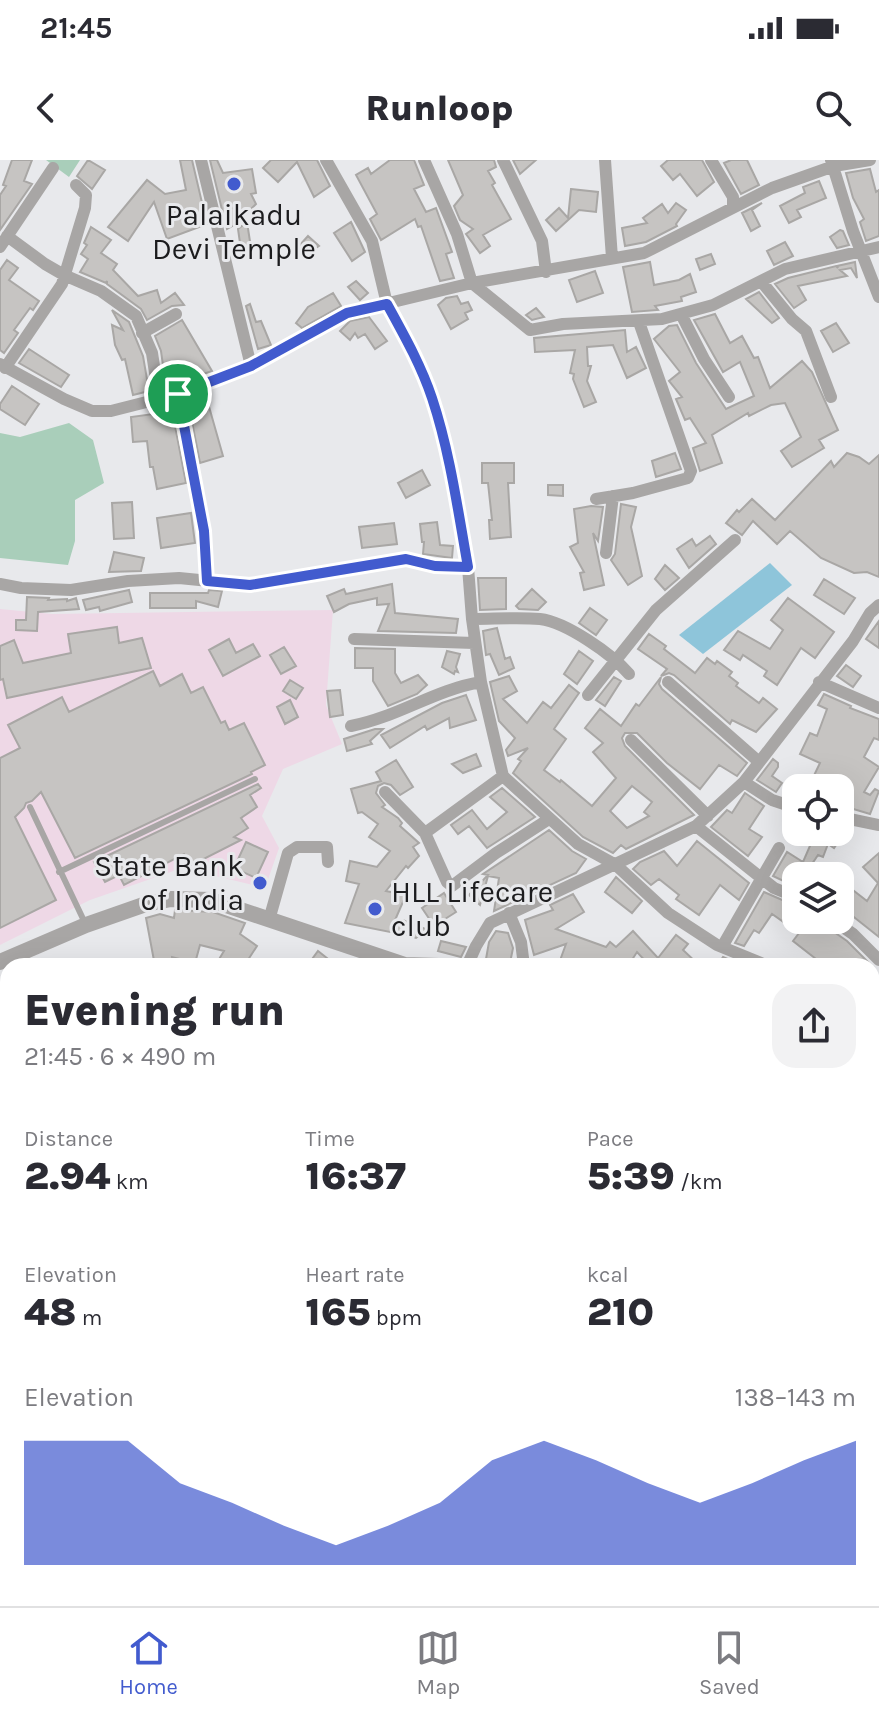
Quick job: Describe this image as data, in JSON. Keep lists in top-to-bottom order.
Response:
{
  "places": ["Palaikadu Devi Temple", "State Bank of India", "HLL Lifecare club"],
  "page": {
    "status": "21:45",
    "header": "Runloop",
    "heading": ["Evening run", "21:45 · 6 × 490 m"],
    "stats": [
      ["Distance", "2.94 km"],
      ["Time", "16:37"],
      ["Pace", "5:39 /km"],
      ["Elevation", "48 m"],
      ["Heart rate", "165 bpm"],
      ["kcal", "210"]
    ],
    "chart": ["Elevation", "138–143 m"],
    "tabs": ["Home", "Map", "Saved"]
  }
}
